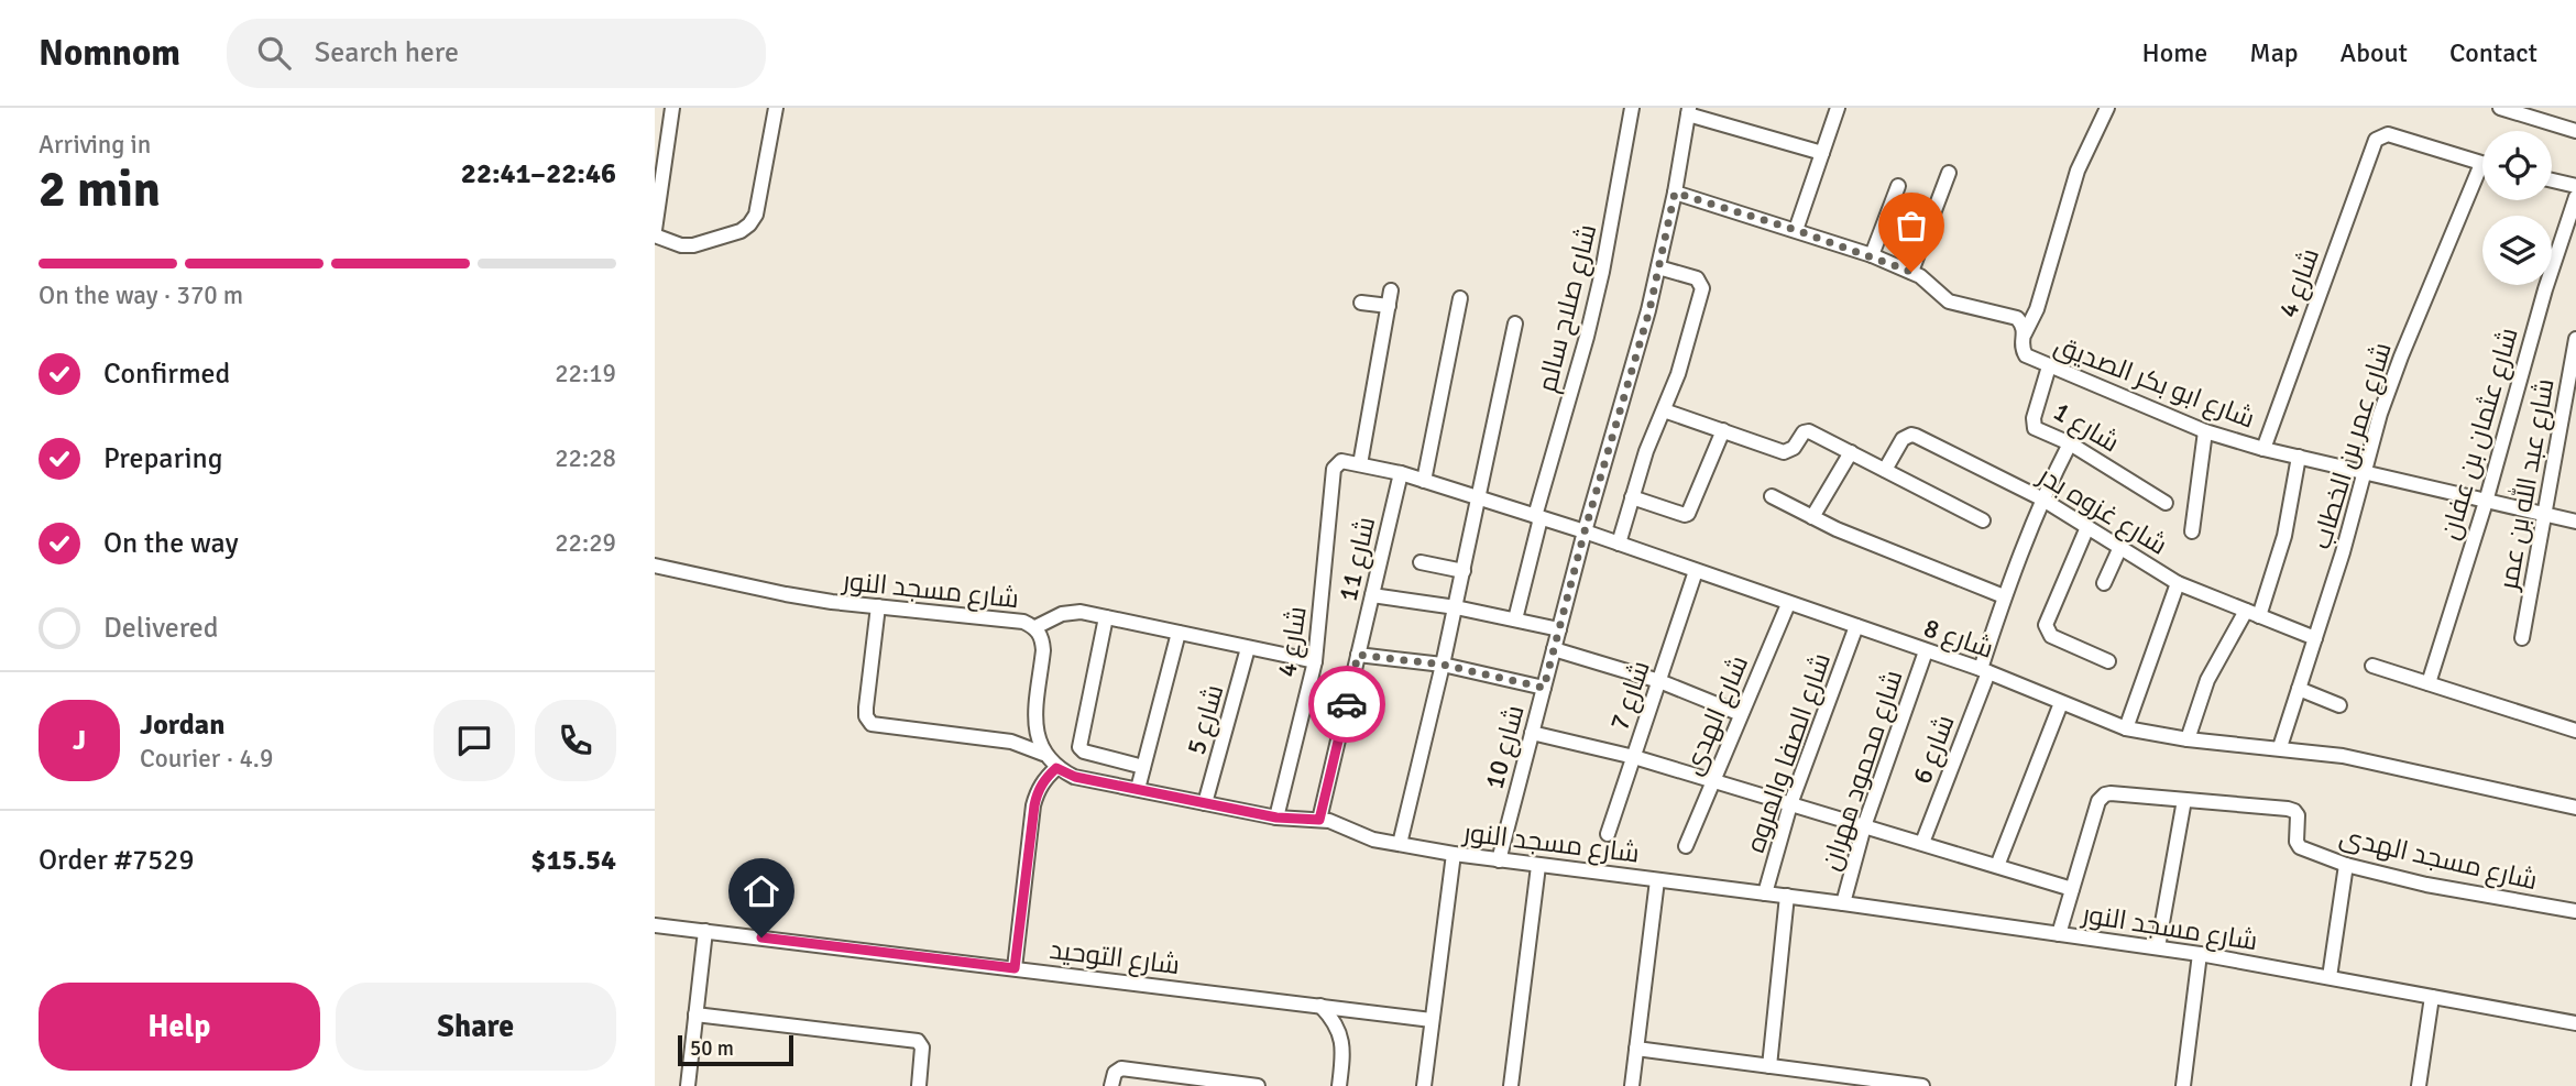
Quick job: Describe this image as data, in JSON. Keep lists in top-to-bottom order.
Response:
{
  "streets": {
    "street": [
      "شارع 4",
      "شارع صلاح سالم",
      "شارع ابو بكر الصديق",
      "شارع 1",
      "شارع عثمان بن عفان",
      "شارع عمر بن الخطاب",
      "شارع عبد الله بن عمر",
      "شارع غزوه بدر",
      "شارع 11",
      "شارع مسجد النور",
      "شارع 8",
      "شارع 7",
      "شارع الهدى",
      "شارع 5",
      "شارع 10",
      "شارع 6",
      "شارع الصفا والمروه",
      "شارع محمود مهران",
      "شارع مسجد الهدى",
      "شارع التوحيد"
    ]
  },
  "crossings": [
    ["شارع 4", "شارع ابو بكر الصديق"],
    ["شارع 4", "شارع مسجد النور"],
    ["شارع 4", "شارع 8"],
    ["شارع صلاح سالم", "شارع 8"],
    ["شارع ابو بكر الصديق", "شارع 1"],
    ["شارع ابو بكر الصديق", "شارع عثمان بن عفان"],
    ["شارع ابو بكر الصديق", "شارع عمر بن الخطاب"],
    ["شارع ابو بكر الصديق", "شارع عبد الله بن عمر"],
    ["شارع ابو بكر الصديق", "شارع 10"],
    ["شارع 1", "شارع 6"],
    ["شارع عمر بن الخطاب", "شارع غزوه بدر"],
    ["شارع عمر بن الخطاب", "شارع 8"],
    ["شارع غزوه بدر", "شارع 6"],
    ["شارع 11", "شارع مسجد النور"],
    ["شارع 11", "شارع 8"],
    ["شارع مسجد النور", "شارع 7"],
    ["شارع مسجد النور", "شارع الهدى"],
    ["شارع مسجد النور", "شارع 5"],
    ["شارع مسجد النور", "شارع 10"],
    ["شارع مسجد النور", "شارع 6"],
    ["شارع مسجد النور", "شارع الصفا والمروه"],
    ["شارع مسجد النور", "شارع محمود مهران"],
    ["شارع مسجد النور", "شارع مسجد الهدى"],
    ["شارع 8", "شارع 7"],
    ["شارع 8", "شارع الهدى"],
    ["شارع 8", "شارع 10"],
    ["شارع 8", "شارع 6"],
    ["شارع 8", "شارع الصفا والمروه"],
    ["شارع 8", "شارع محمود مهران"]
  ],
  "scale_bar": "50 m",
  "page": {
    "header": "Nomnom",
    "search": "Search here",
    "nav": [
      "Home",
      "Map",
      "About",
      "Contact"
    ],
    "heading": ["2 min", "Arriving in", "22:41–22:46"],
    "panel": [
      "Jordan",
      "Courier · 4.9",
      "Order #7529",
      "$15.54"
    ],
    "bar": "On the way · 370 m",
    "list": [
      ["Confirmed", "22:19"],
      ["Preparing", "22:28"],
      ["On the way", "22:29"],
      "Delivered"
    ],
    "round": "J",
    "buttons": ["Help", "Share"],
    "scale": "50 m"
  }
}
